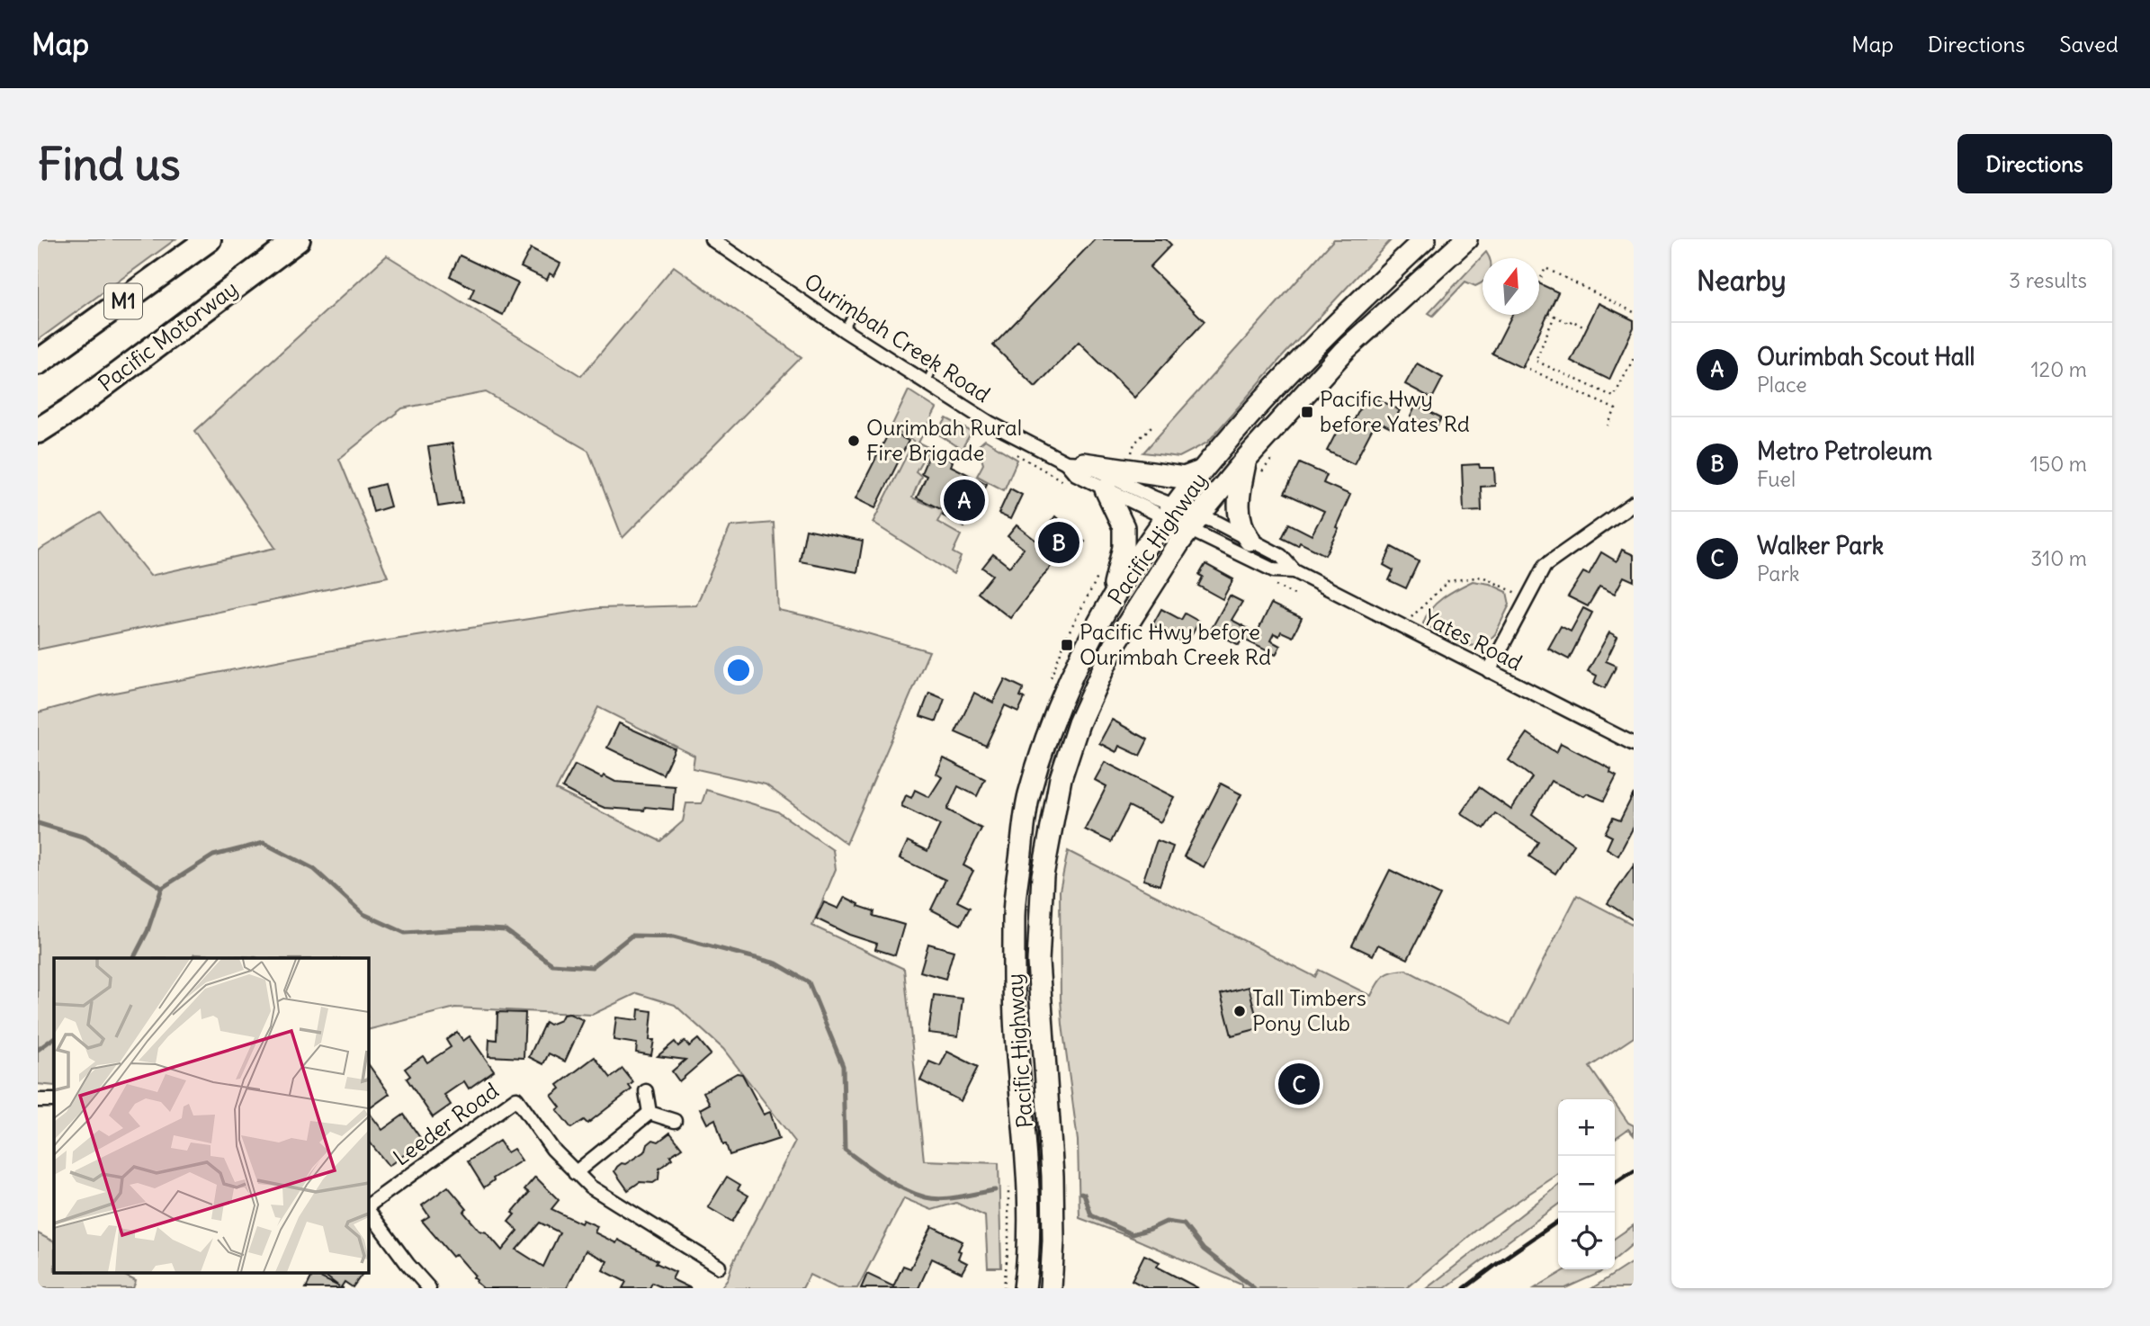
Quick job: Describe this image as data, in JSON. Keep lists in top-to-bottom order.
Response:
{
  "streets": {
    "highway": ["M1", "Pacific Motorway"],
    "main road": ["Pacific Highway"],
    "street": ["Ourimbah Creek Road", "Yates Road", "Leeder Road"]
  },
  "crossings": [
    ["Ourimbah Creek Road", "Pacific Highway"],
    ["Ourimbah Creek Road", "Yates Road"],
    ["Pacific Highway", "Yates Road"]
  ],
  "places": {
    "transit": ["Pacific Hwy before Yates Rd", "Pacific Hwy before Ourimbah Creek Rd"],
    "other": ["Ourimbah Rural Fire Brigade", "Tall Timbers Pony Club"]
  },
  "north": "top",
  "page": {
    "header": "Map",
    "nav": ["Map", "Directions", "Saved"],
    "buttons": "Directions",
    "title": "Find us",
    "heading": ["Nearby", "3 results"],
    "list": [
      {
        "mark": "A",
        "name": "Ourimbah Scout Hall",
        "note": "Place",
        "value": "120 m"
      },
      {
        "mark": "B",
        "name": "Metro Petroleum",
        "note": "Fuel",
        "value": "150 m"
      },
      {
        "mark": "C",
        "name": "Walker Park",
        "note": "Park",
        "value": "310 m"
      }
    ],
    "pins": ["A", "B", "C"],
    "map_buttons": ["+", "−"]
  }
}
